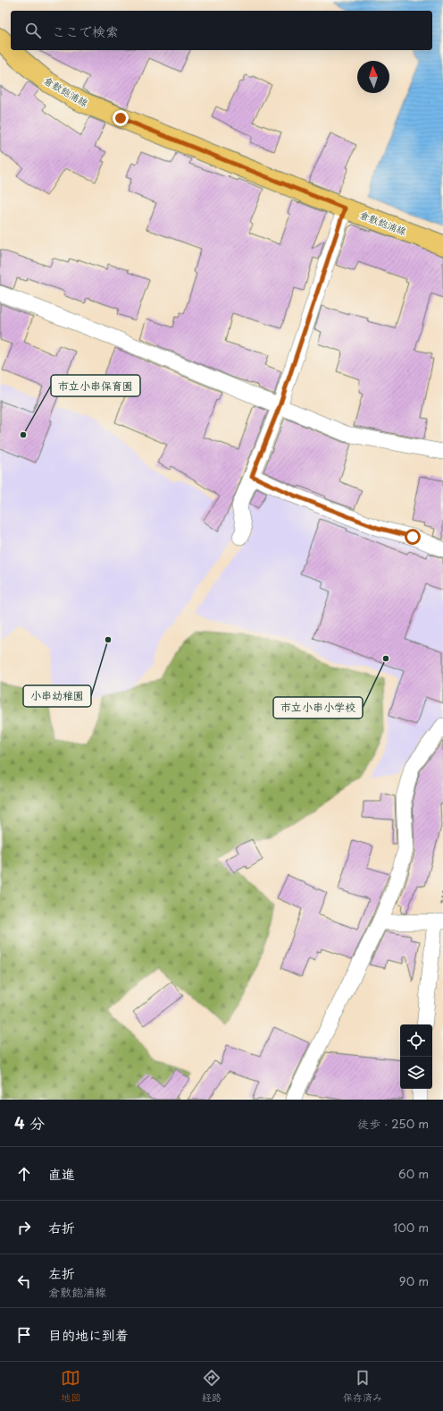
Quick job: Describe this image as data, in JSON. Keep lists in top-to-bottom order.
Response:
{
  "streets": {
    "main road": ["倉敷飽浦線"]
  },
  "places": ["市立小串保育園", "小串幼稚園", "市立小串小学校"],
  "north": "top",
  "page": {
    "search": "ここで検索",
    "heading": ["4 分", "徒歩 · 250 m"],
    "list": [
      ["直進", "60 m"],
      ["右折", "100 m"],
      ["左折", "倉敷飽浦線", "90 m"],
      "目的地に到着"
    ],
    "nav": ["地図", "経路", "保存済み"]
  }
}
